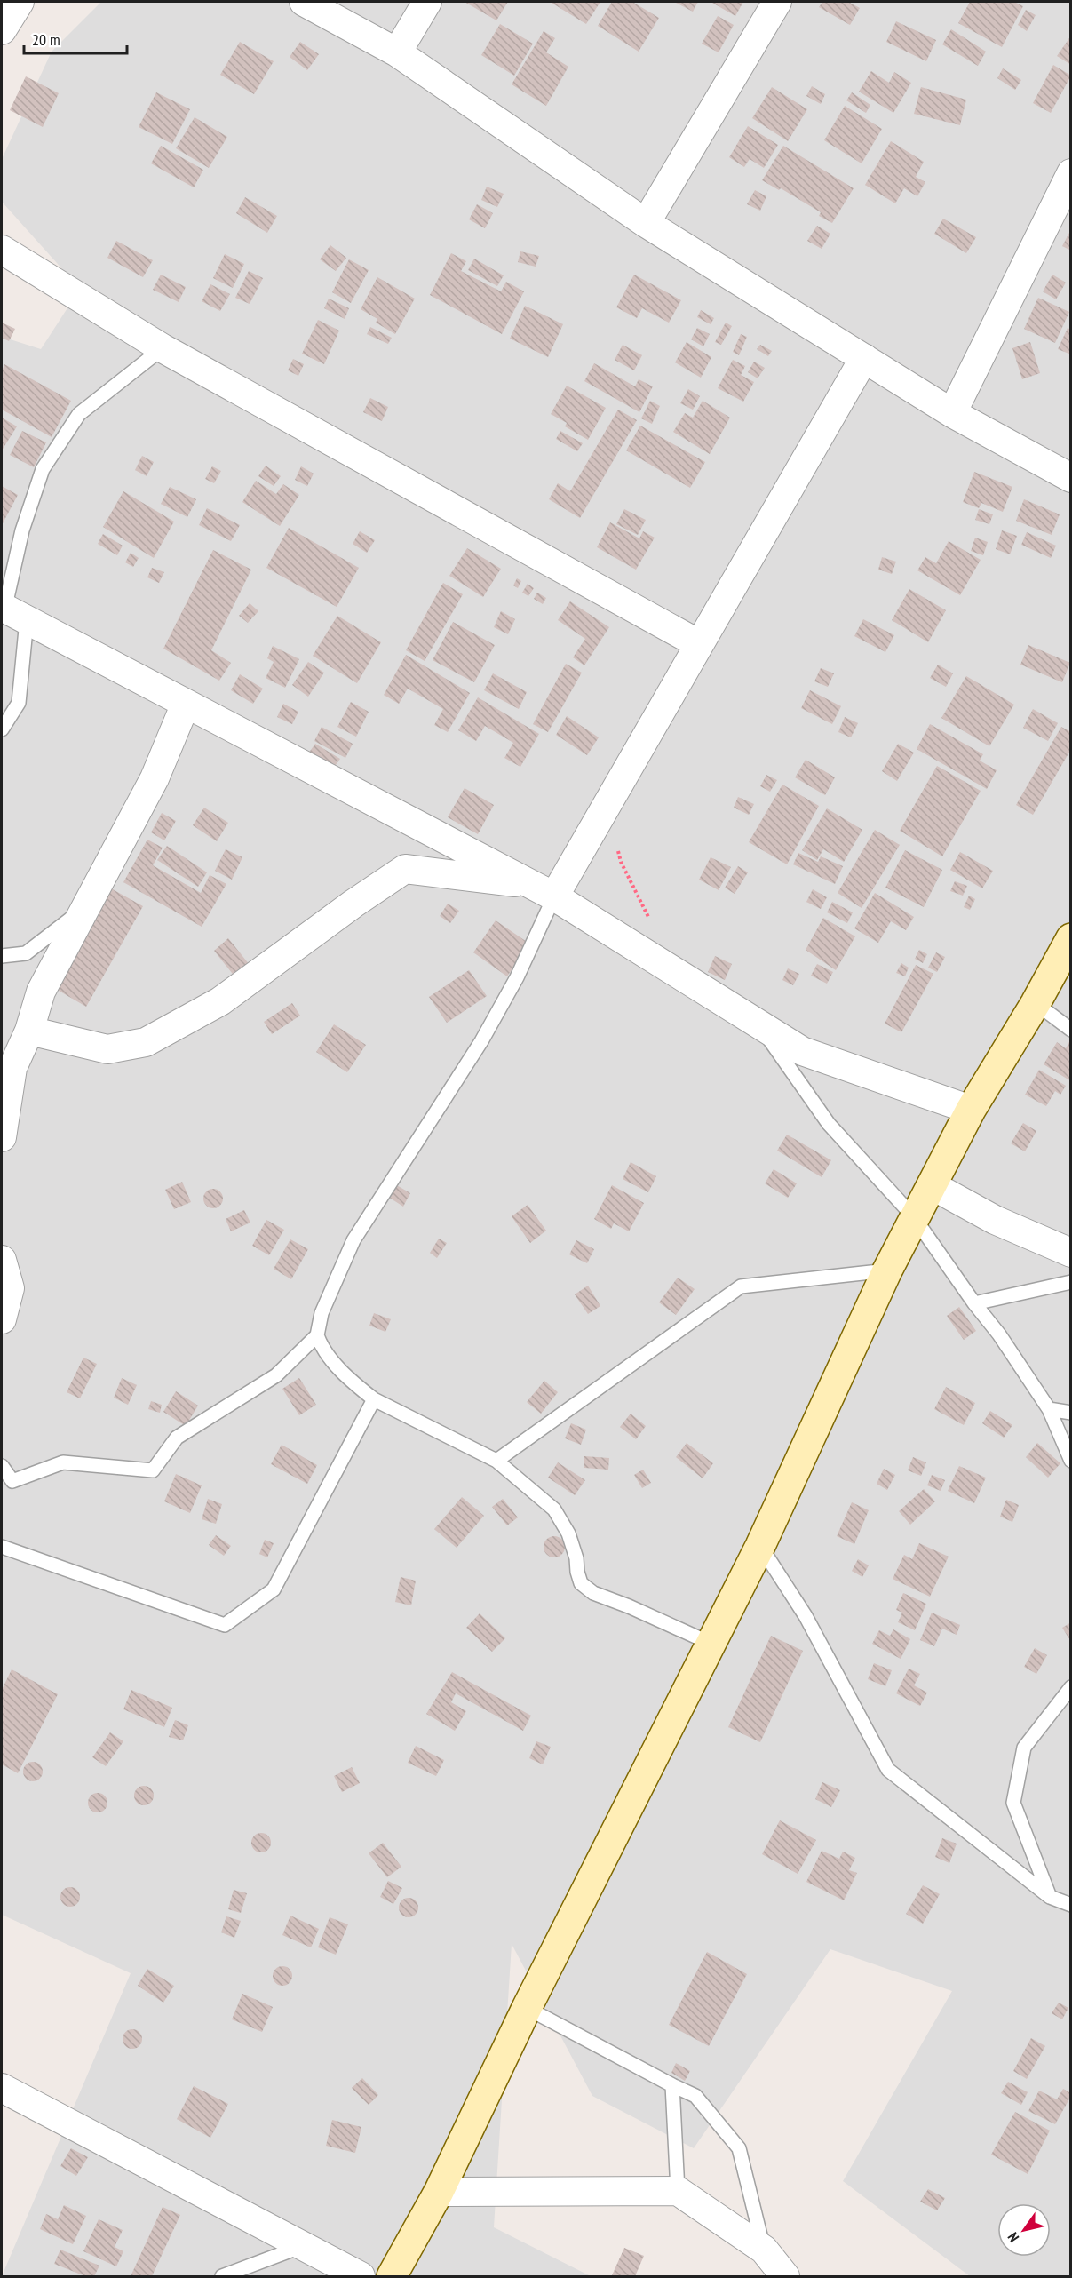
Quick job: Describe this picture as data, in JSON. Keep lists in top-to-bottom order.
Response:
{
  "scale_bar": "20 m",
  "north": "bottom left"
}
